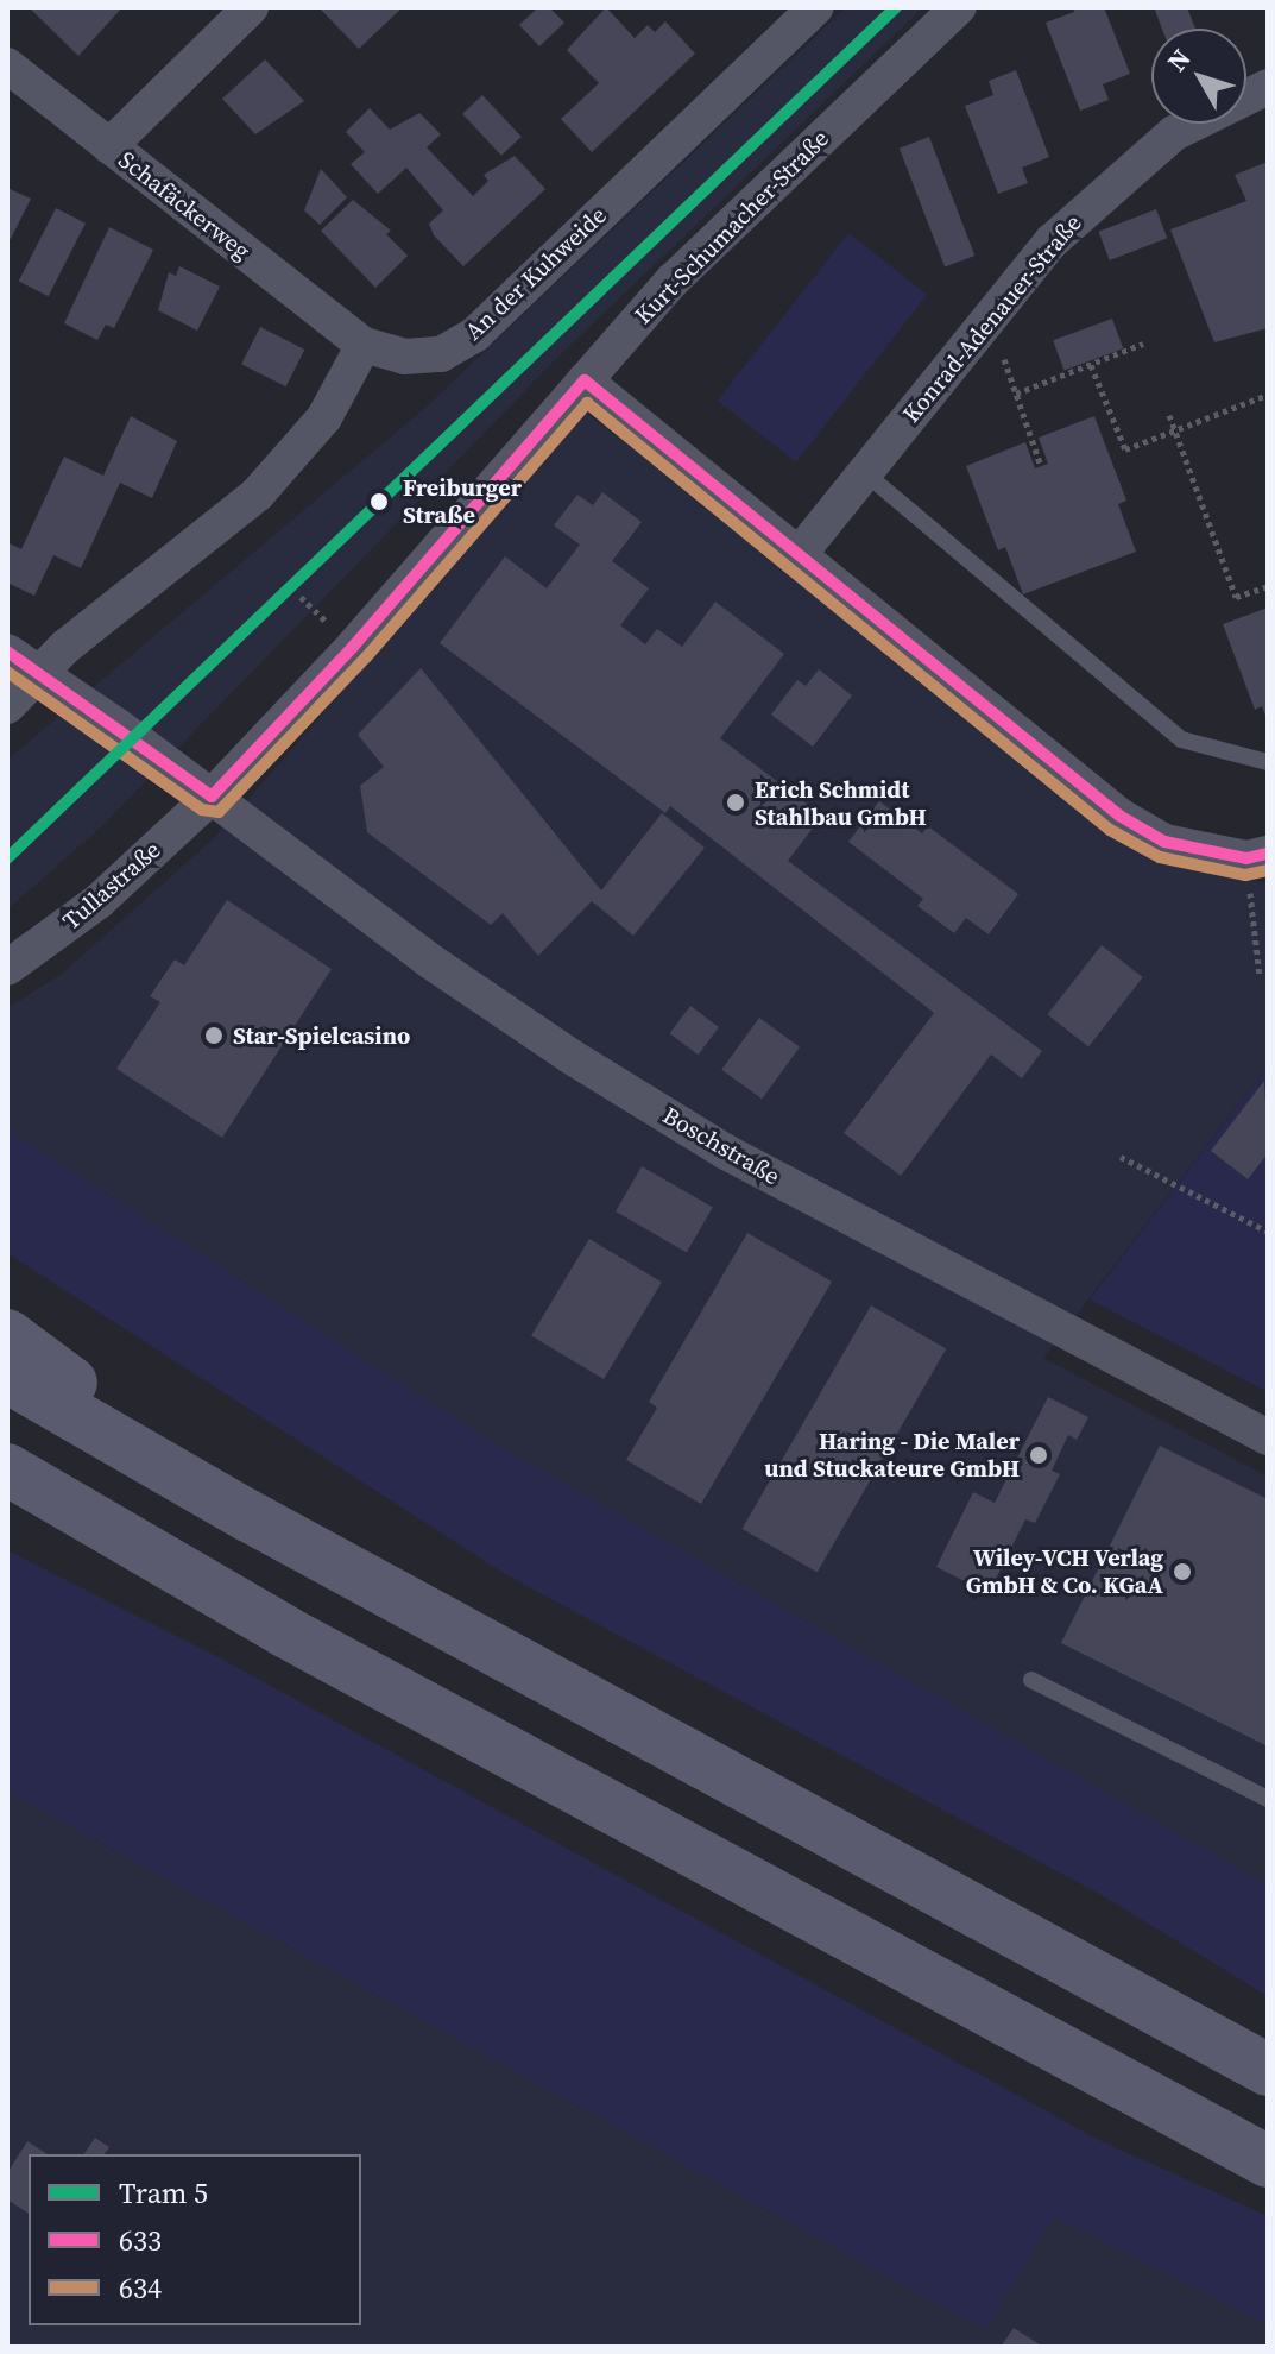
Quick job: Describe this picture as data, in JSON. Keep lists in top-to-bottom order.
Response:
{
  "streets": {
    "street": [
      "Schafäckerweg",
      "Kurt-Schumacher-Straße",
      "An der Kuhweide",
      "Konrad-Adenauer-Straße",
      "Tullastraße",
      "Boschstraße"
    ]
  },
  "crossings": [
    ["Schafäckerweg", "An der Kuhweide"],
    ["Kurt-Schumacher-Straße", "Tullastraße"],
    ["Kurt-Schumacher-Straße", "Boschstraße"],
    ["Tullastraße", "Boschstraße"]
  ],
  "places": [
    "Freiburger Straße",
    "Erich Schmidt Stahlbau GmbH",
    "Star-Spielcasino",
    "Haring - Die Maler und Stuckateure GmbH",
    "Wiley-VCH Verlag GmbH & Co. KGaA"
  ],
  "lines": ["tram line 5", "transit line 633", "transit line 634"],
  "legend": ["Tram 5", "633", "634"],
  "north": "top left"
}
